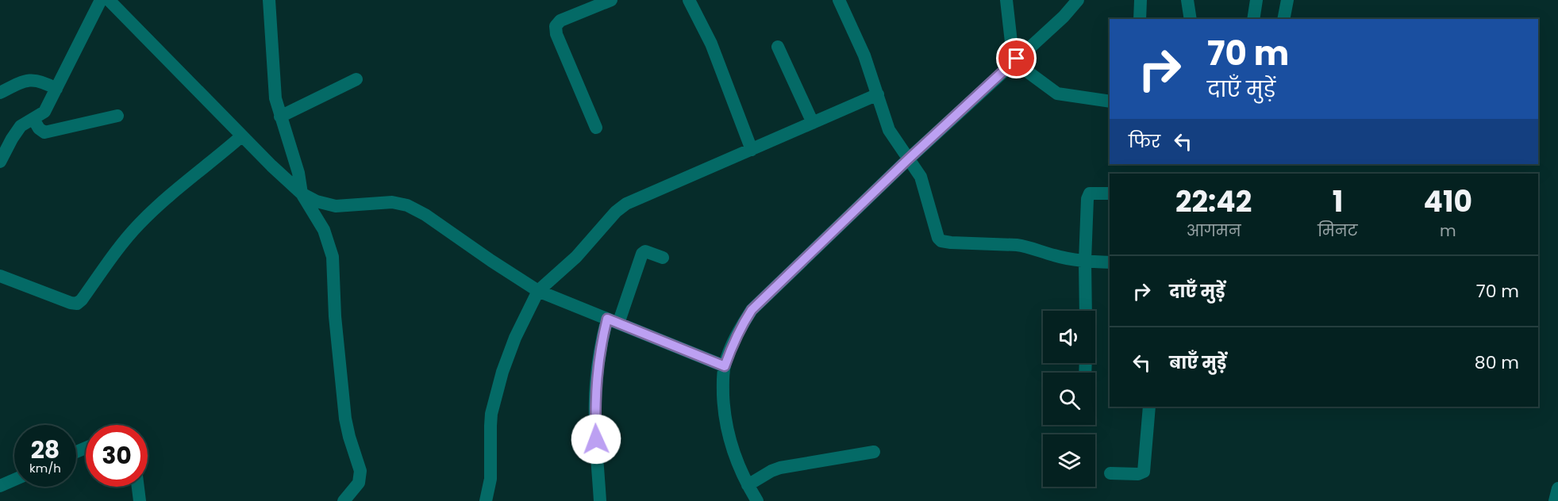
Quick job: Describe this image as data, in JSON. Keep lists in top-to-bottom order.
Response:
{
  "page": {
    "turn": ["70 m", "दाएँ मुड़ें"],
    "then": "फिर",
    "eta": [
      "22:42",
      "आगमन",
      "1",
      "मिनट",
      "410",
      "m"
    ],
    "list": [
      {
        "name": "दाएँ मुड़ें",
        "value": "70 m"
      },
      {
        "name": "बाएँ मुड़ें",
        "value": "80 m"
      }
    ],
    "speed": "28 km/h",
    "limit": "30"
  }
}
